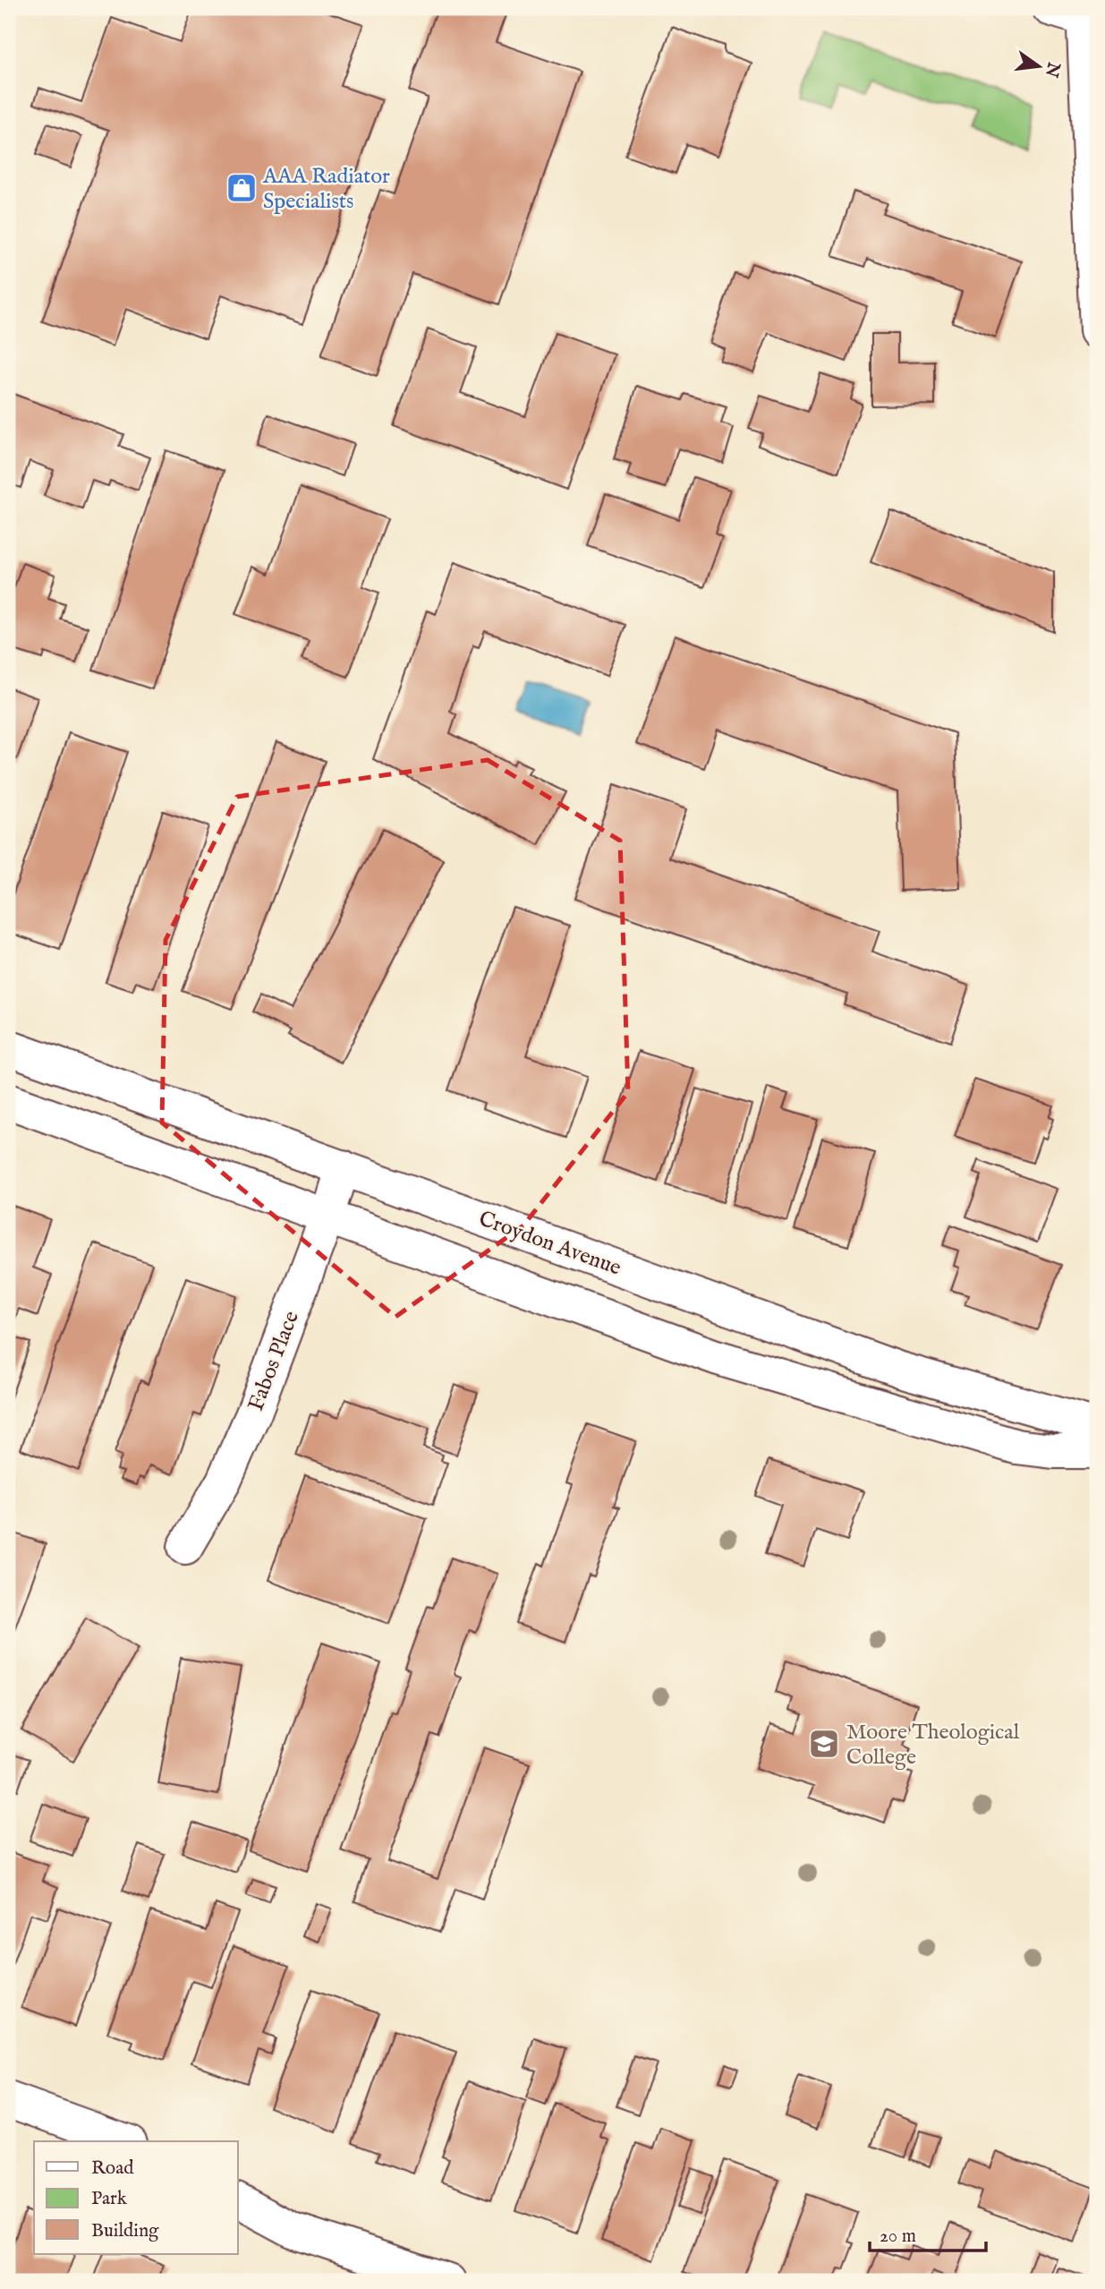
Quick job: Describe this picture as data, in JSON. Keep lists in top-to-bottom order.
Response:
{
  "streets": {
    "street": ["Croydon Avenue", "Fabos Place"]
  },
  "crossings": [
    ["Croydon Avenue", "Fabos Place"]
  ],
  "places": {
    "shop": ["AAA Radiator Specialists"],
    "school or university": ["Moore Theological College"]
  },
  "legend": ["Road", "Park", "Building"],
  "scale_bar": "20 m",
  "north": "right"
}
